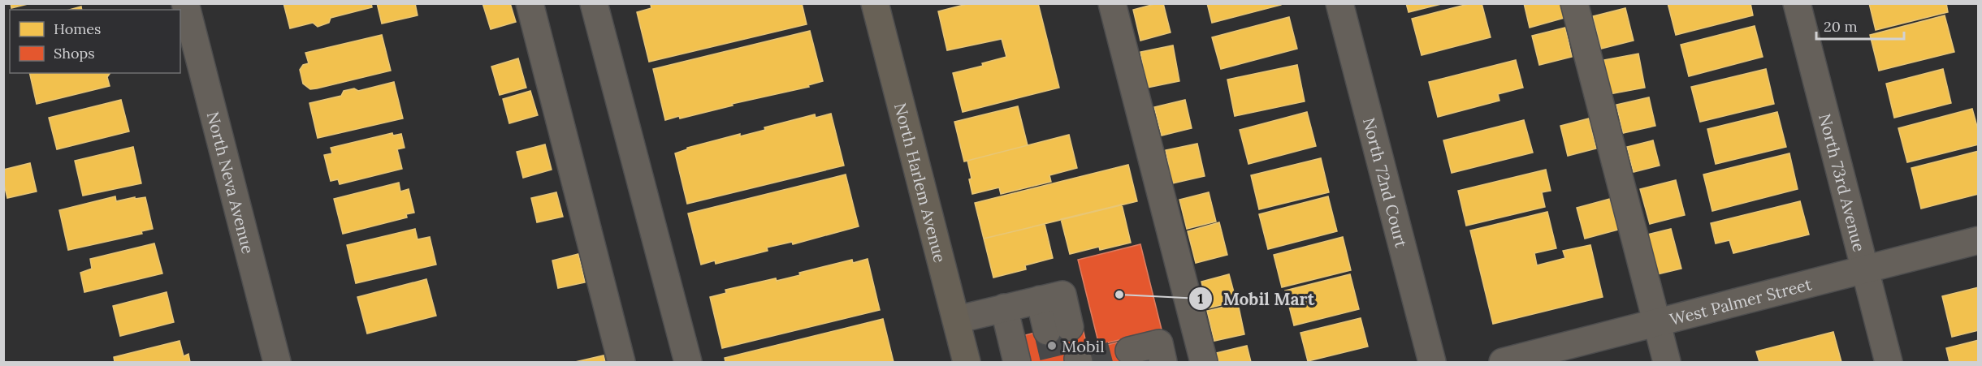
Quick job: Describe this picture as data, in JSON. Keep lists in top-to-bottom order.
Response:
{
  "streets": {
    "main road": ["North Harlem Avenue"],
    "street": [
      "North Neva Avenue",
      "North 72nd Court",
      "North 73rd Avenue",
      "West Palmer Street"
    ]
  },
  "crossings": [
    ["North 73rd Avenue", "West Palmer Street"]
  ],
  "places": ["Mobil Mart", "Mobil"],
  "legend": ["Homes", "Shops"],
  "scale_bar": "20 m"
}
